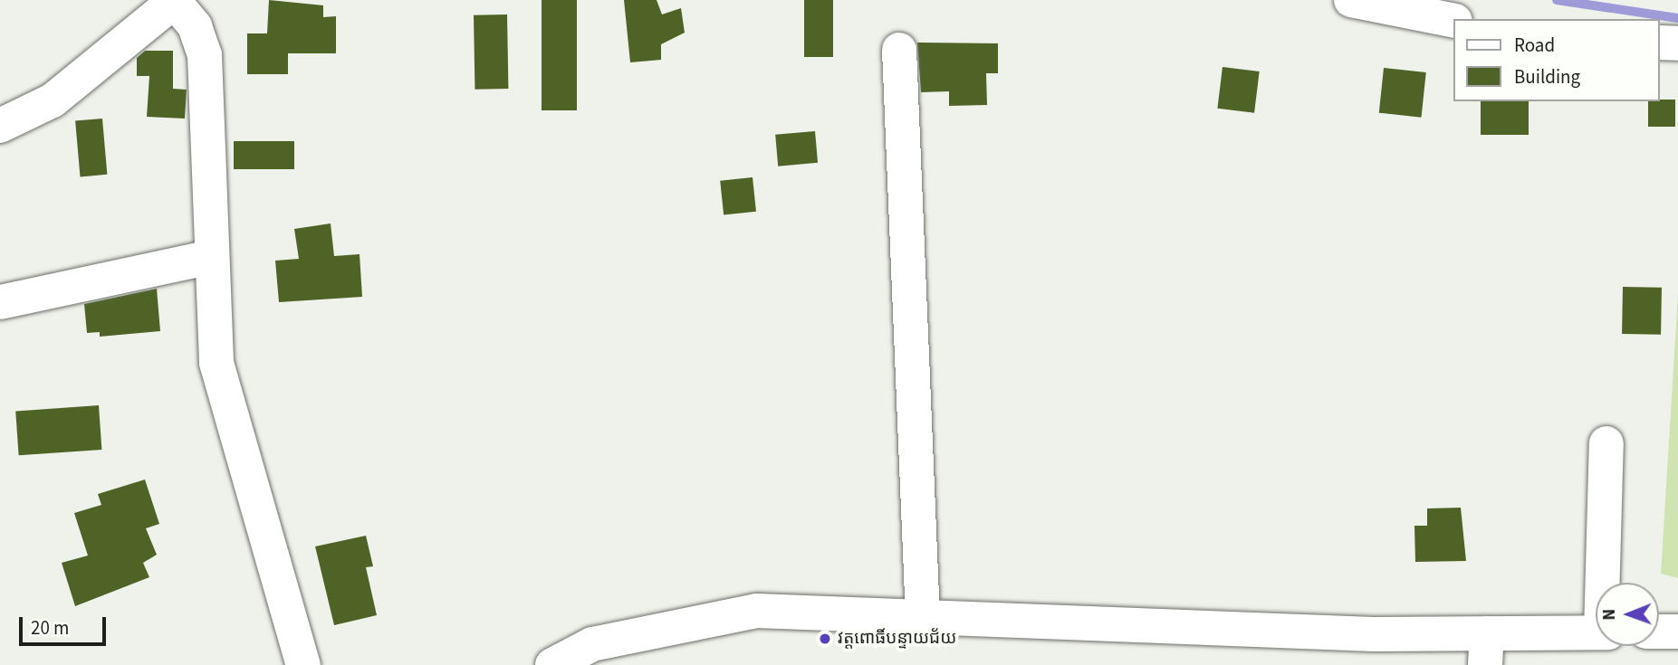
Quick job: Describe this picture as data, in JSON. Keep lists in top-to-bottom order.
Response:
{
  "places": ["វត្តពោធិ៍បន្ទាយជ័យ"],
  "legend": ["Road", "Building"],
  "scale_bar": "20 m",
  "north": "left"
}
